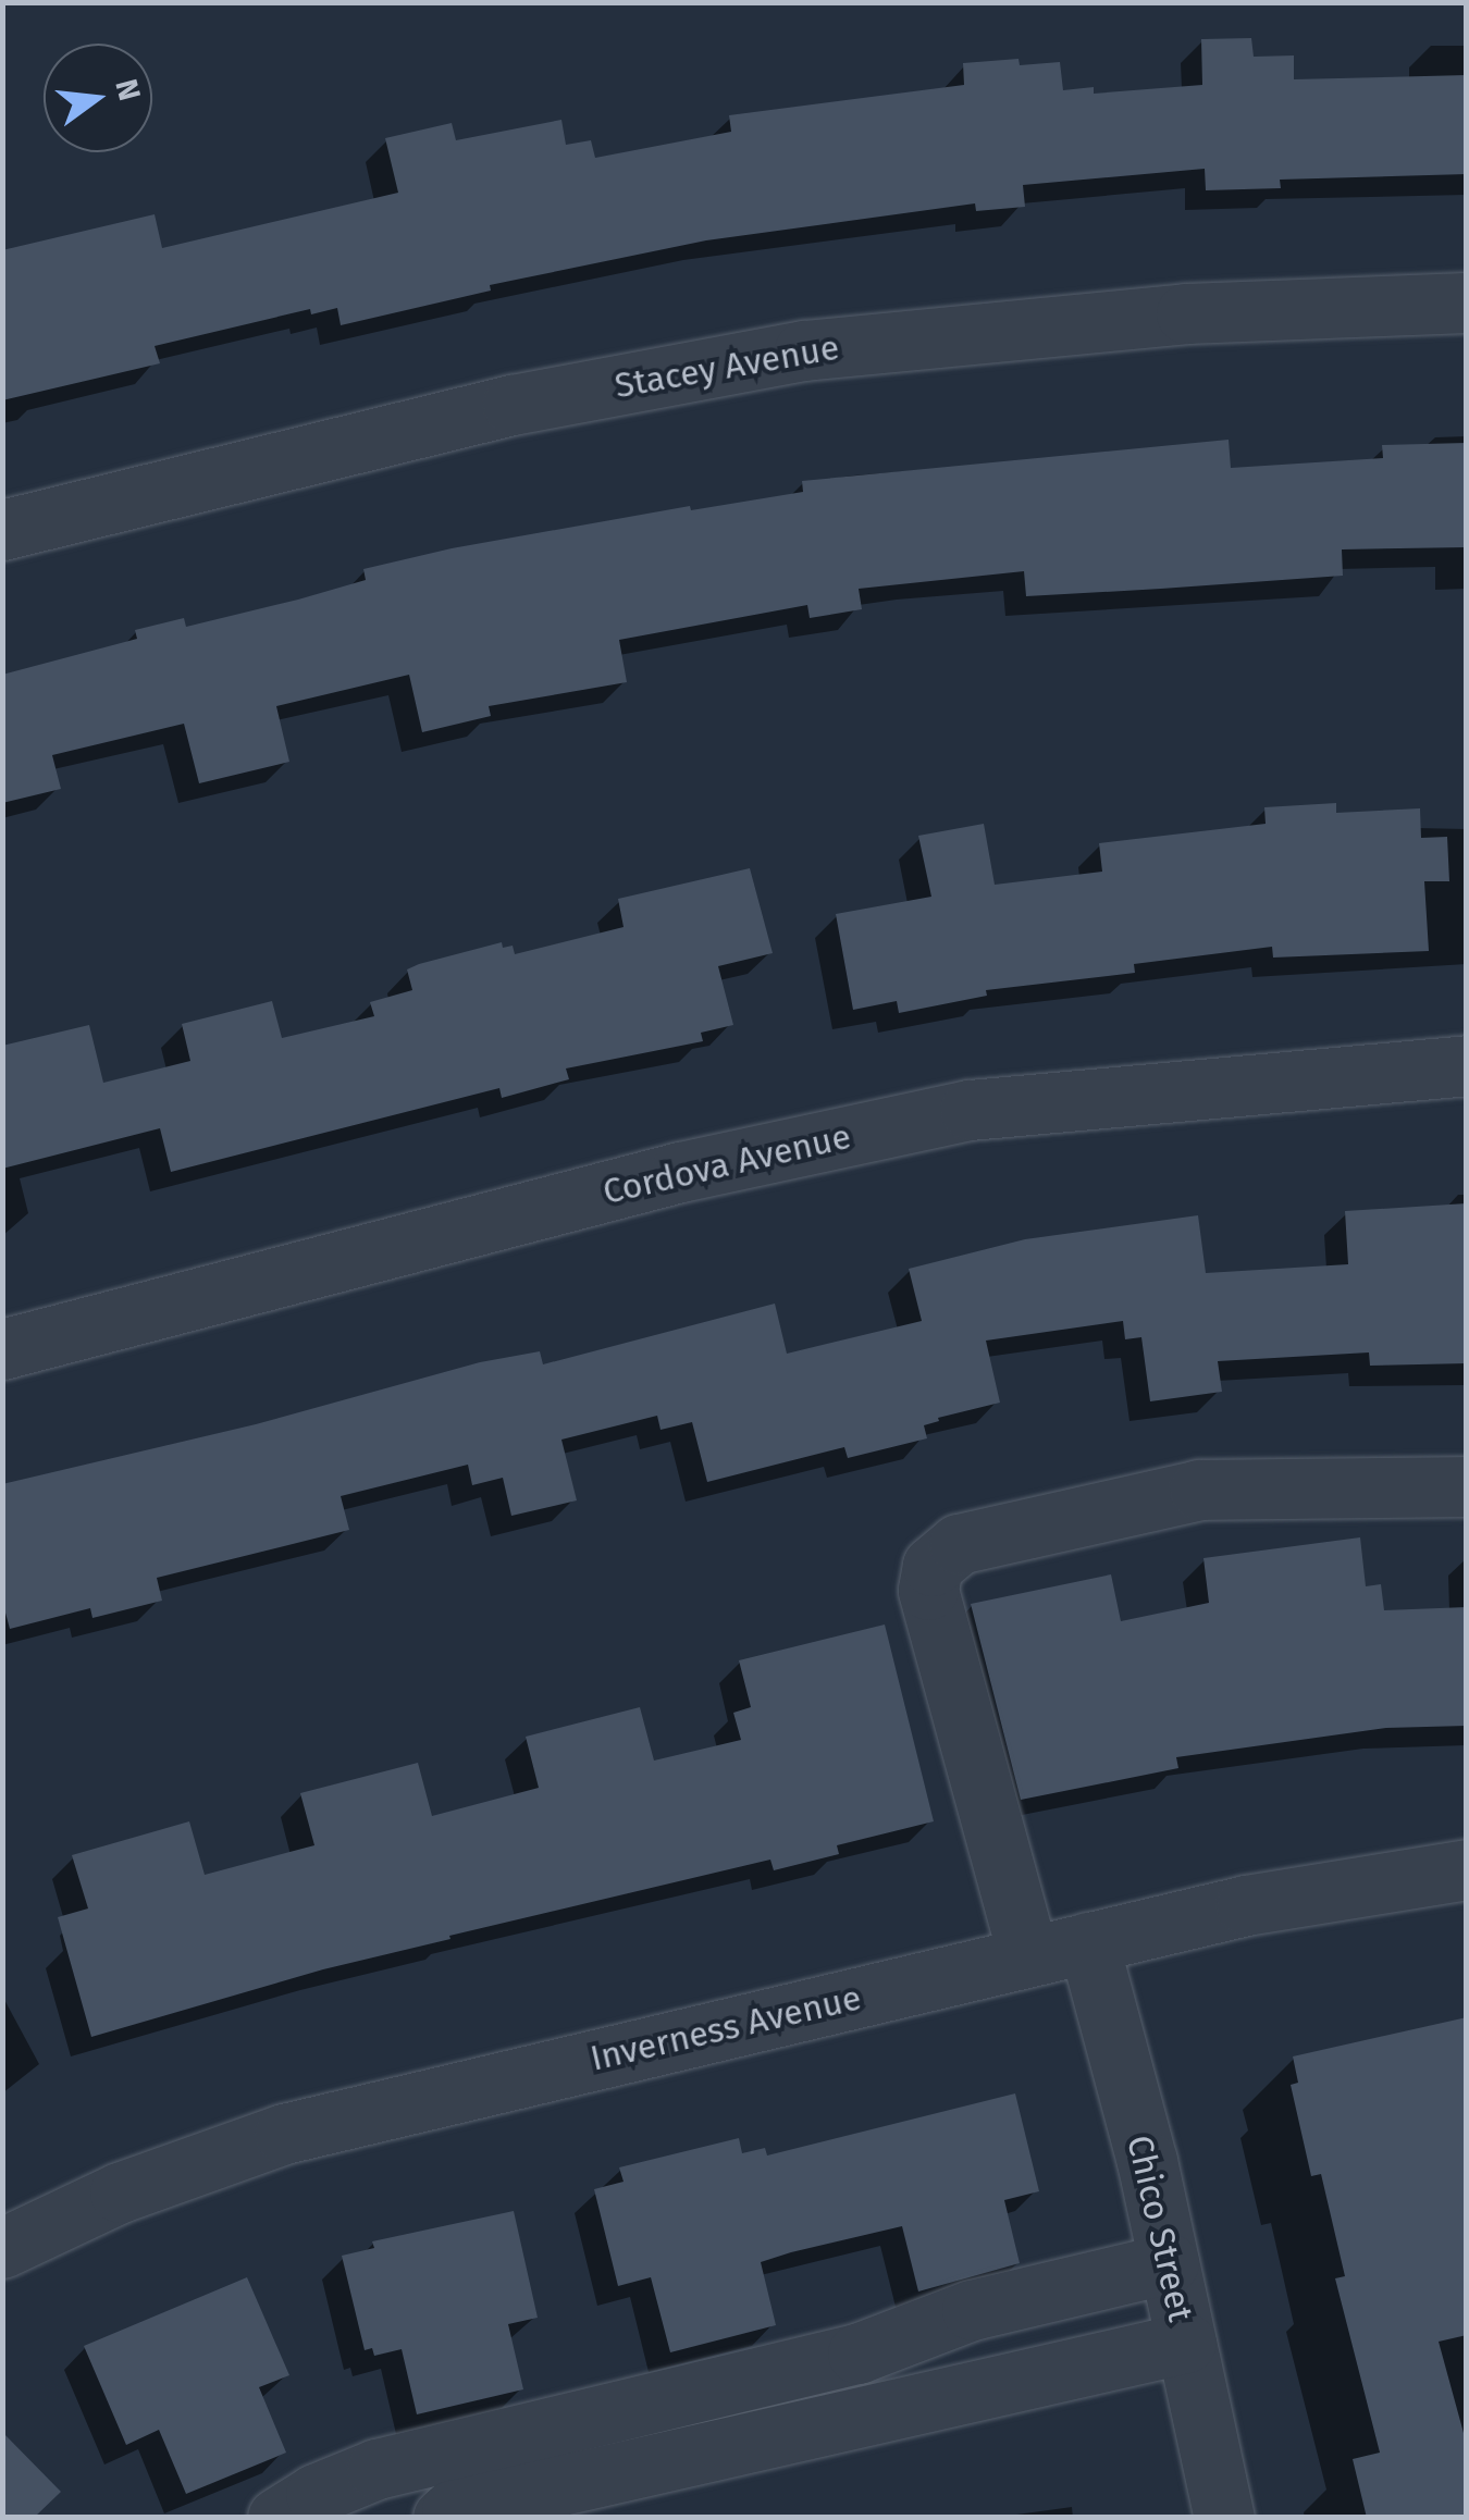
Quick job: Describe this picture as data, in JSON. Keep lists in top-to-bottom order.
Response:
{
  "streets": {
    "street": [
      "Stacey Avenue",
      "Cordova Avenue",
      "Inverness Avenue",
      "Chico Street"
    ]
  },
  "crossings": [
    ["Inverness Avenue", "Chico Street"]
  ],
  "north": "right"
}
